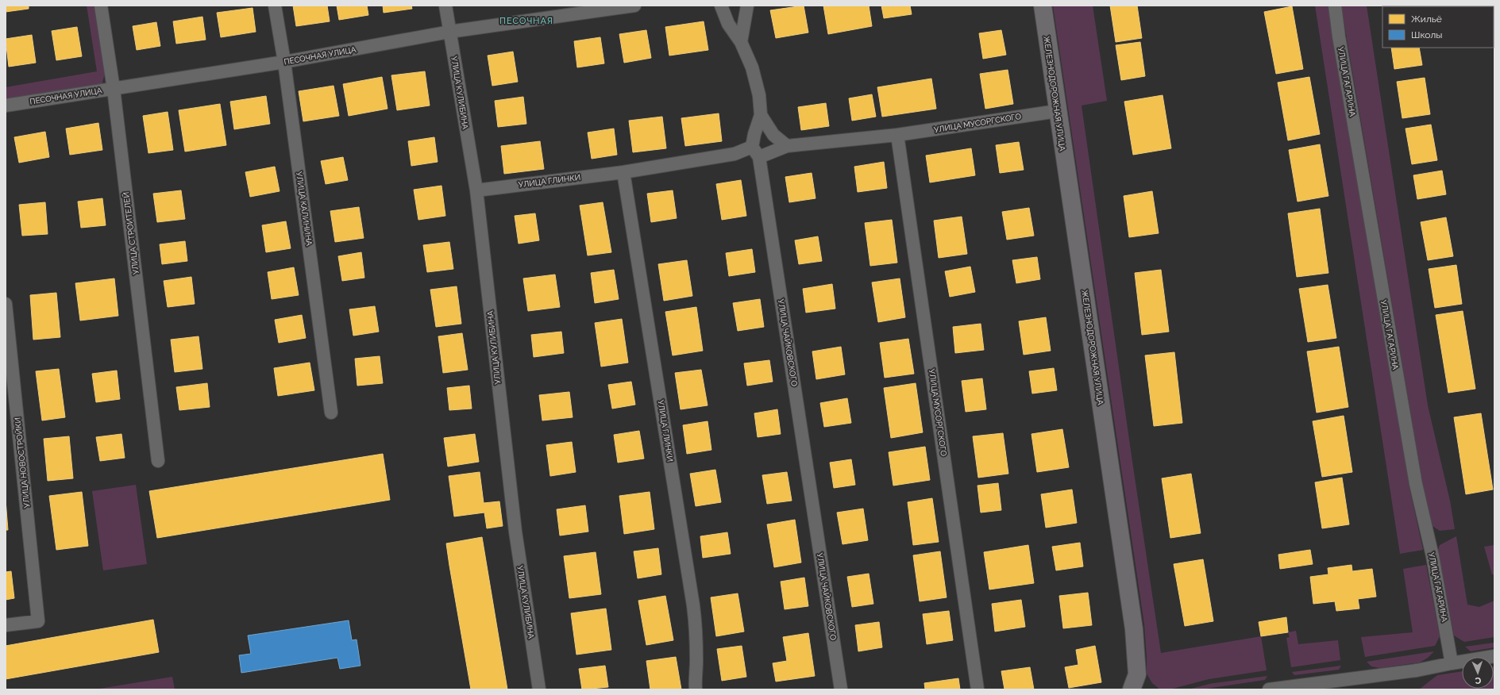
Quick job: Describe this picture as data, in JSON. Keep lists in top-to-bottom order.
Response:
{
  "streets": {
    "street": [
      "ПЕСОЧНАЯ УЛИЦА",
      "УЛИЦА ГАГАРИНА",
      "УЛИЦА КУЛИБИНА",
      "ЖЕЛЕЗНОДОРОЖНАЯ УЛИЦА",
      "УЛИЦА МУСОРГСКОГО",
      "УЛИЦА ГЛИНКИ",
      "УЛИЦА КАЛИНИНА",
      "УЛИЦА СТРОИТЕЛЕЙ",
      "УЛИЦА ЧАЙКОВСКОГО",
      "УЛИЦА НОВОСТРОЙКИ"
    ]
  },
  "crossings": [
    ["ПЕСОЧНАЯ УЛИЦА", "УЛИЦА КУЛИБИНА"],
    ["ПЕСОЧНАЯ УЛИЦА", "УЛИЦА КАЛИНИНА"],
    ["ПЕСОЧНАЯ УЛИЦА", "УЛИЦА СТРОИТЕЛЕЙ"],
    ["УЛИЦА КУЛИБИНА", "УЛИЦА ГЛИНКИ"],
    ["ЖЕЛЕЗНОДОРОЖНАЯ УЛИЦА", "УЛИЦА МУСОРГСКОГО"],
    ["УЛИЦА МУСОРГСКОГО", "УЛИЦА ГЛИНКИ"],
    ["УЛИЦА МУСОРГСКОГО", "УЛИЦА ЧАЙКОВСКОГО"],
    ["УЛИЦА ГЛИНКИ", "УЛИЦА ЧАЙКОВСКОГО"]
  ],
  "districts": ["ПЕСОЧНАЯ"],
  "legend": ["Жильё", "Школы"],
  "north": "bottom"
}
